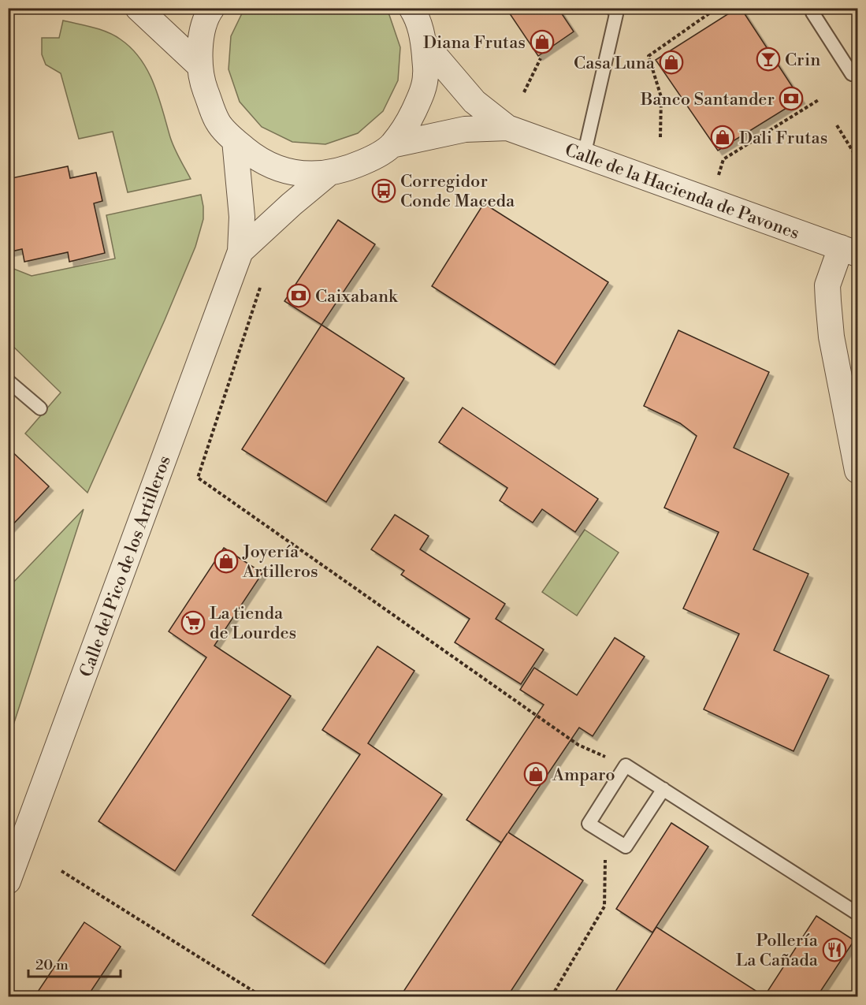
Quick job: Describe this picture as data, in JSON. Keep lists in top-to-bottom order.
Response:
{
  "streets": {
    "street": ["Calle de la Hacienda de Pavones", "Calle del Pico de los Artilleros"]
  },
  "places": {
    "shop": [
      "Diana Frutas",
      "Casa Luna",
      "Dali Frutas",
      "Joyería Artilleros",
      "Amparo"
    ],
    "bar": ["Crin"],
    "bank": ["Banco Santander", "Caixabank"],
    "bus stop": ["Corregidor Conde Maceda"],
    "supermarket": ["La tienda de Lourdes"],
    "restaurant": ["Pollería La Cañada"]
  },
  "scale_bar": "20 m"
}
